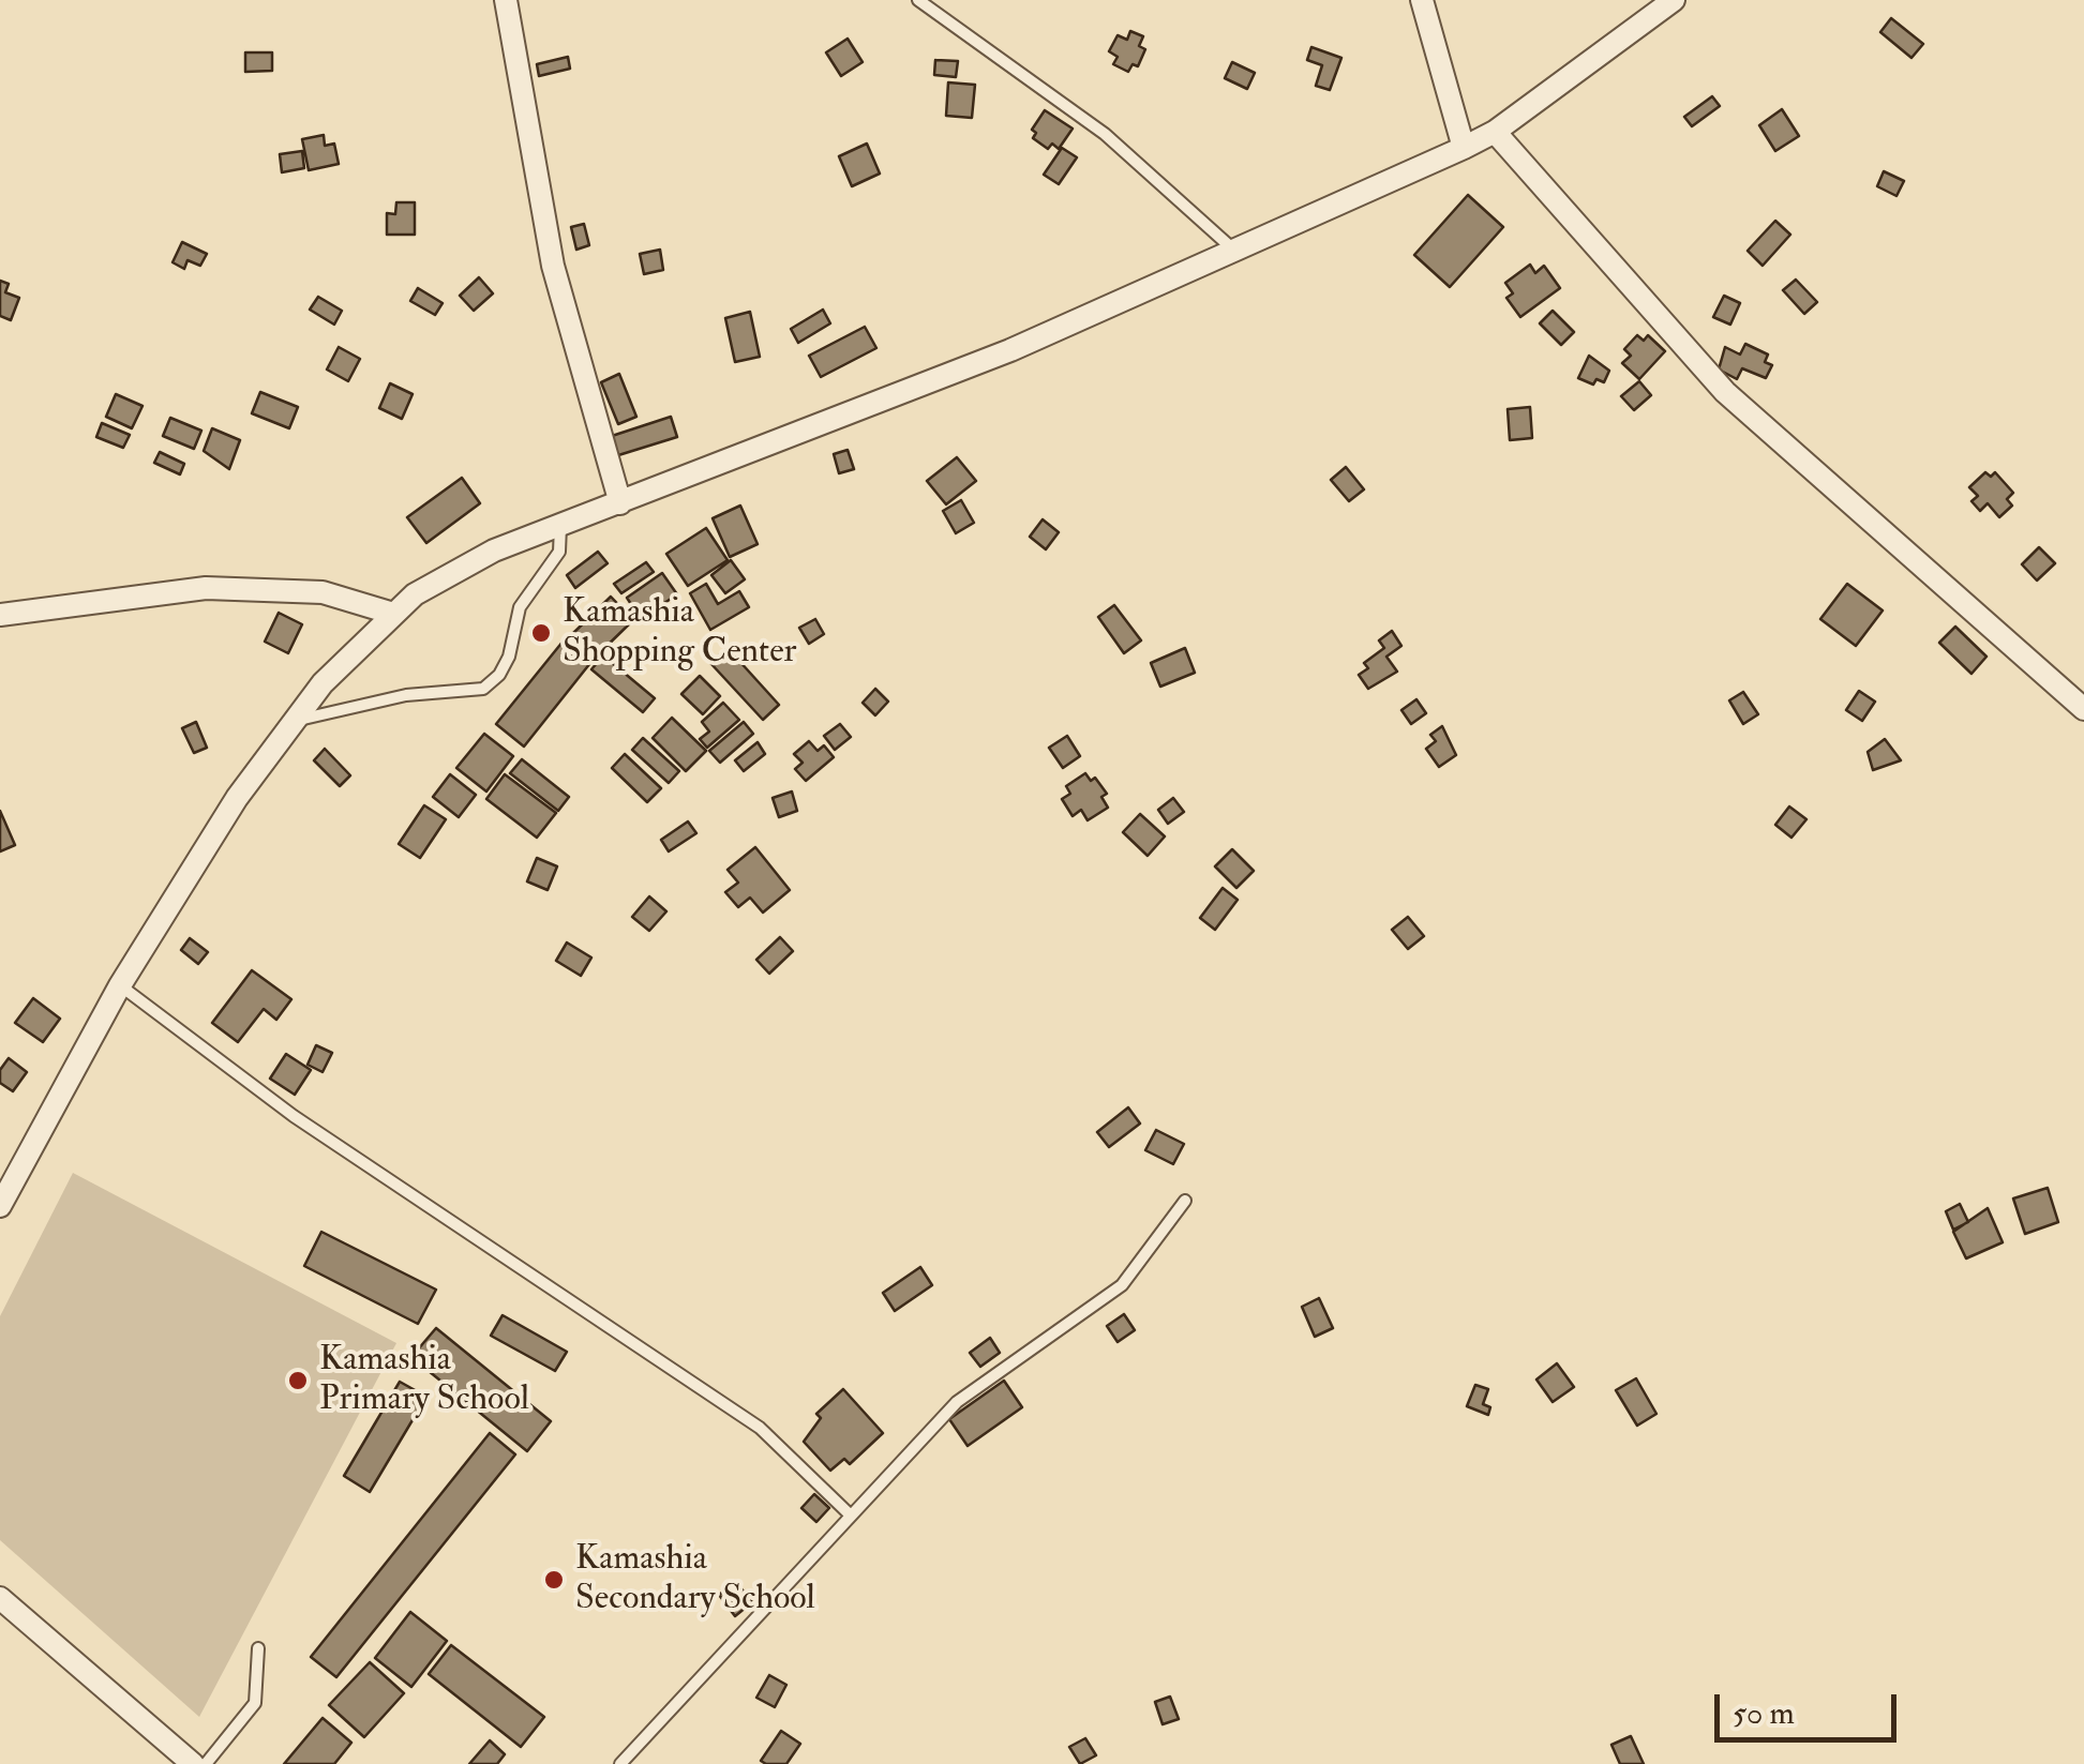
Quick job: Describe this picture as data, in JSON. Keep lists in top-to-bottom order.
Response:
{
  "places": ["Kamashia Shopping Center", "Kamashia Primary School", "Kamashia Secondary School"],
  "scale_bar": "50 m"
}
